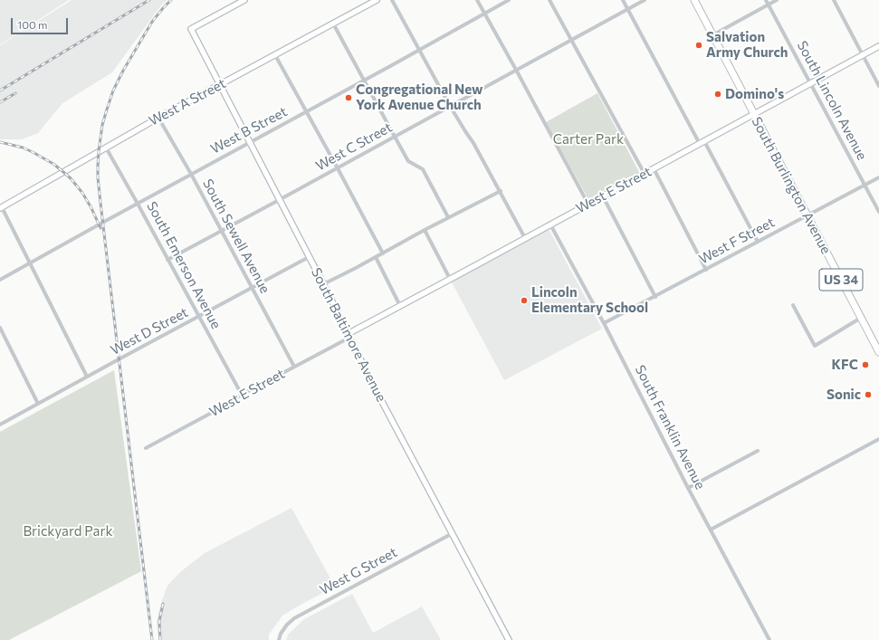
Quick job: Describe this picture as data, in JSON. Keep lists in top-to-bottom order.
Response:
{
  "streets": {
    "highway": ["South Burlington Avenue", "US 34"],
    "street": [
      "South Lincoln Avenue",
      "West A Street",
      "West B Street",
      "West C Street",
      "West E Street",
      "South Sewell Avenue",
      "West F Street",
      "South Emerson Avenue",
      "West D Street",
      "South Baltimore Avenue",
      "South Franklin Avenue",
      "West G Street"
    ]
  },
  "crossings": [
    ["South Lincoln Avenue", "West E Street"],
    ["South Lincoln Avenue", "West F Street"],
    ["West A Street", "South Sewell Avenue"],
    ["West A Street", "South Emerson Avenue"],
    ["West A Street", "South Baltimore Avenue"],
    ["West B Street", "South Sewell Avenue"],
    ["West B Street", "South Emerson Avenue"],
    ["West B Street", "South Baltimore Avenue"],
    ["West C Street", "South Sewell Avenue"],
    ["West C Street", "South Emerson Avenue"],
    ["West C Street", "South Baltimore Avenue"],
    ["South Burlington Avenue", "West E Street"],
    ["South Burlington Avenue", "West F Street"],
    ["West E Street", "South Sewell Avenue"],
    ["West E Street", "South Emerson Avenue"],
    ["West E Street", "South Baltimore Avenue"],
    ["West E Street", "South Franklin Avenue"],
    ["South Sewell Avenue", "West D Street"],
    ["West F Street", "South Franklin Avenue"],
    ["South Emerson Avenue", "West D Street"],
    ["West D Street", "South Baltimore Avenue"],
    ["South Baltimore Avenue", "West G Street"]
  ],
  "parks": ["Carter Park", "Brickyard Park"],
  "places": [
    "Salvation Army Church",
    "Domino's",
    "Congregational New York Avenue Church",
    "Lincoln Elementary School",
    "KFC",
    "Sonic"
  ],
  "scale_bar": "100 m"
}
